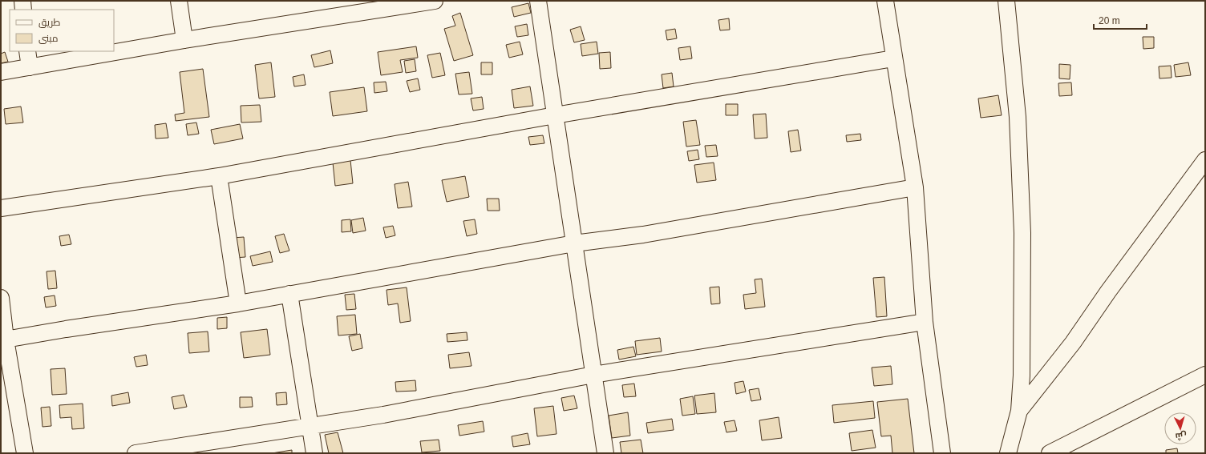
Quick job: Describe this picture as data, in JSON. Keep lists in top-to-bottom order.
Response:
{
  "legend": ["طريق", "مبنى"],
  "scale_bar": "20 m",
  "north": "bottom"
}
